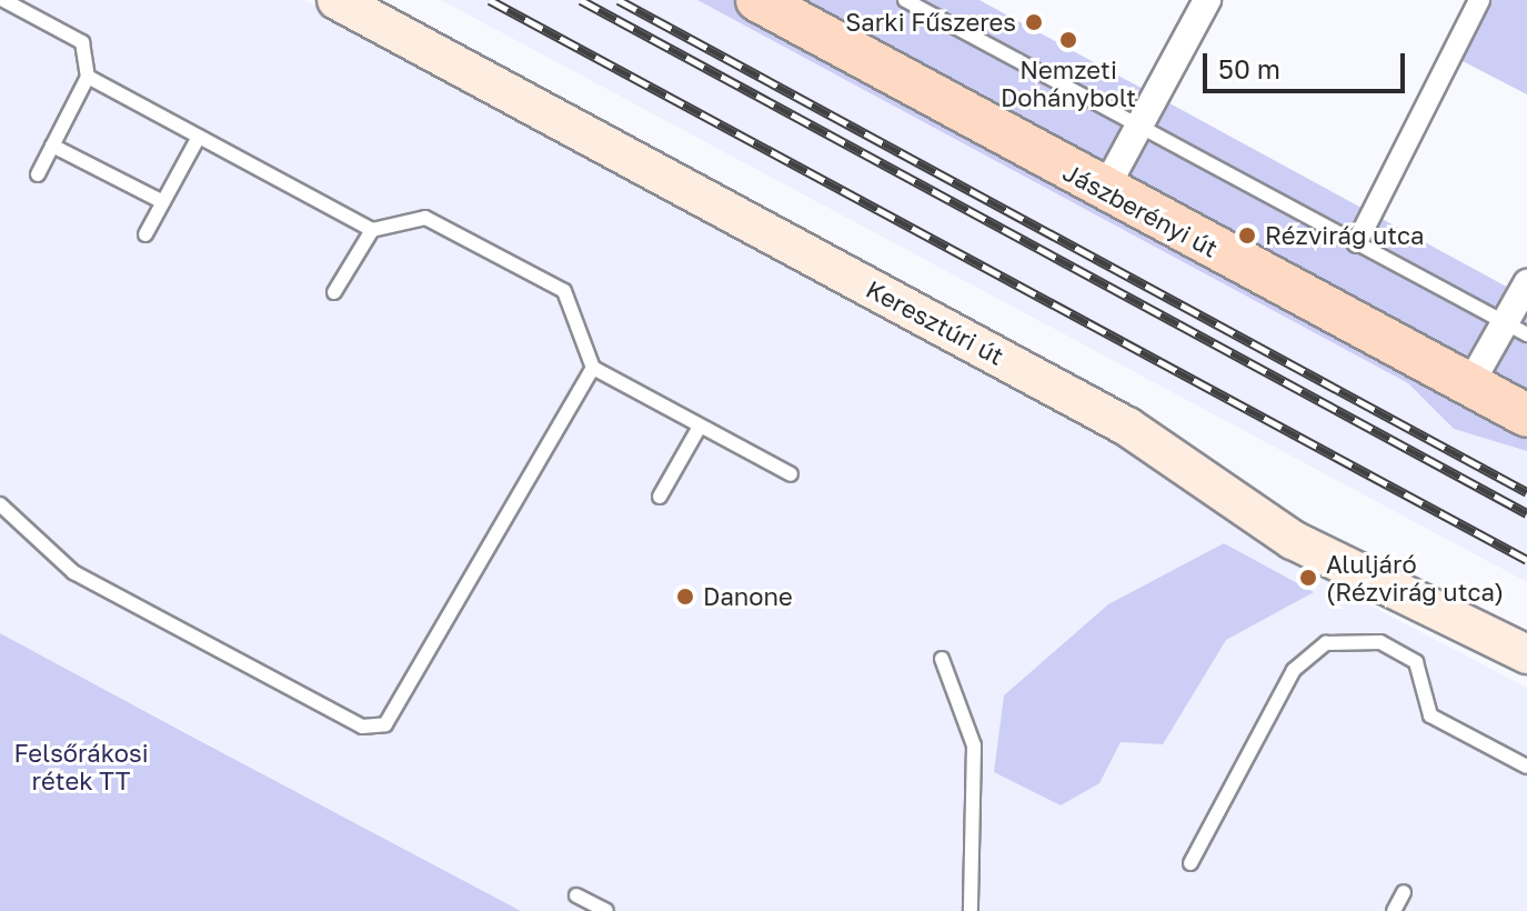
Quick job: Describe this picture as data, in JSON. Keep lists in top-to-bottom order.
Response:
{
  "streets": {
    "main road": ["Jászberényi út", "Keresztúri út"]
  },
  "parks": ["Felsőrákosi rétek TT"],
  "places": [
    "Sarki Fűszeres",
    "Nemzeti Dohánybolt",
    "Rézvirág utca",
    "Aluljáró (Rézvirág utca)",
    "Danone"
  ],
  "scale_bar": "50 m"
}
